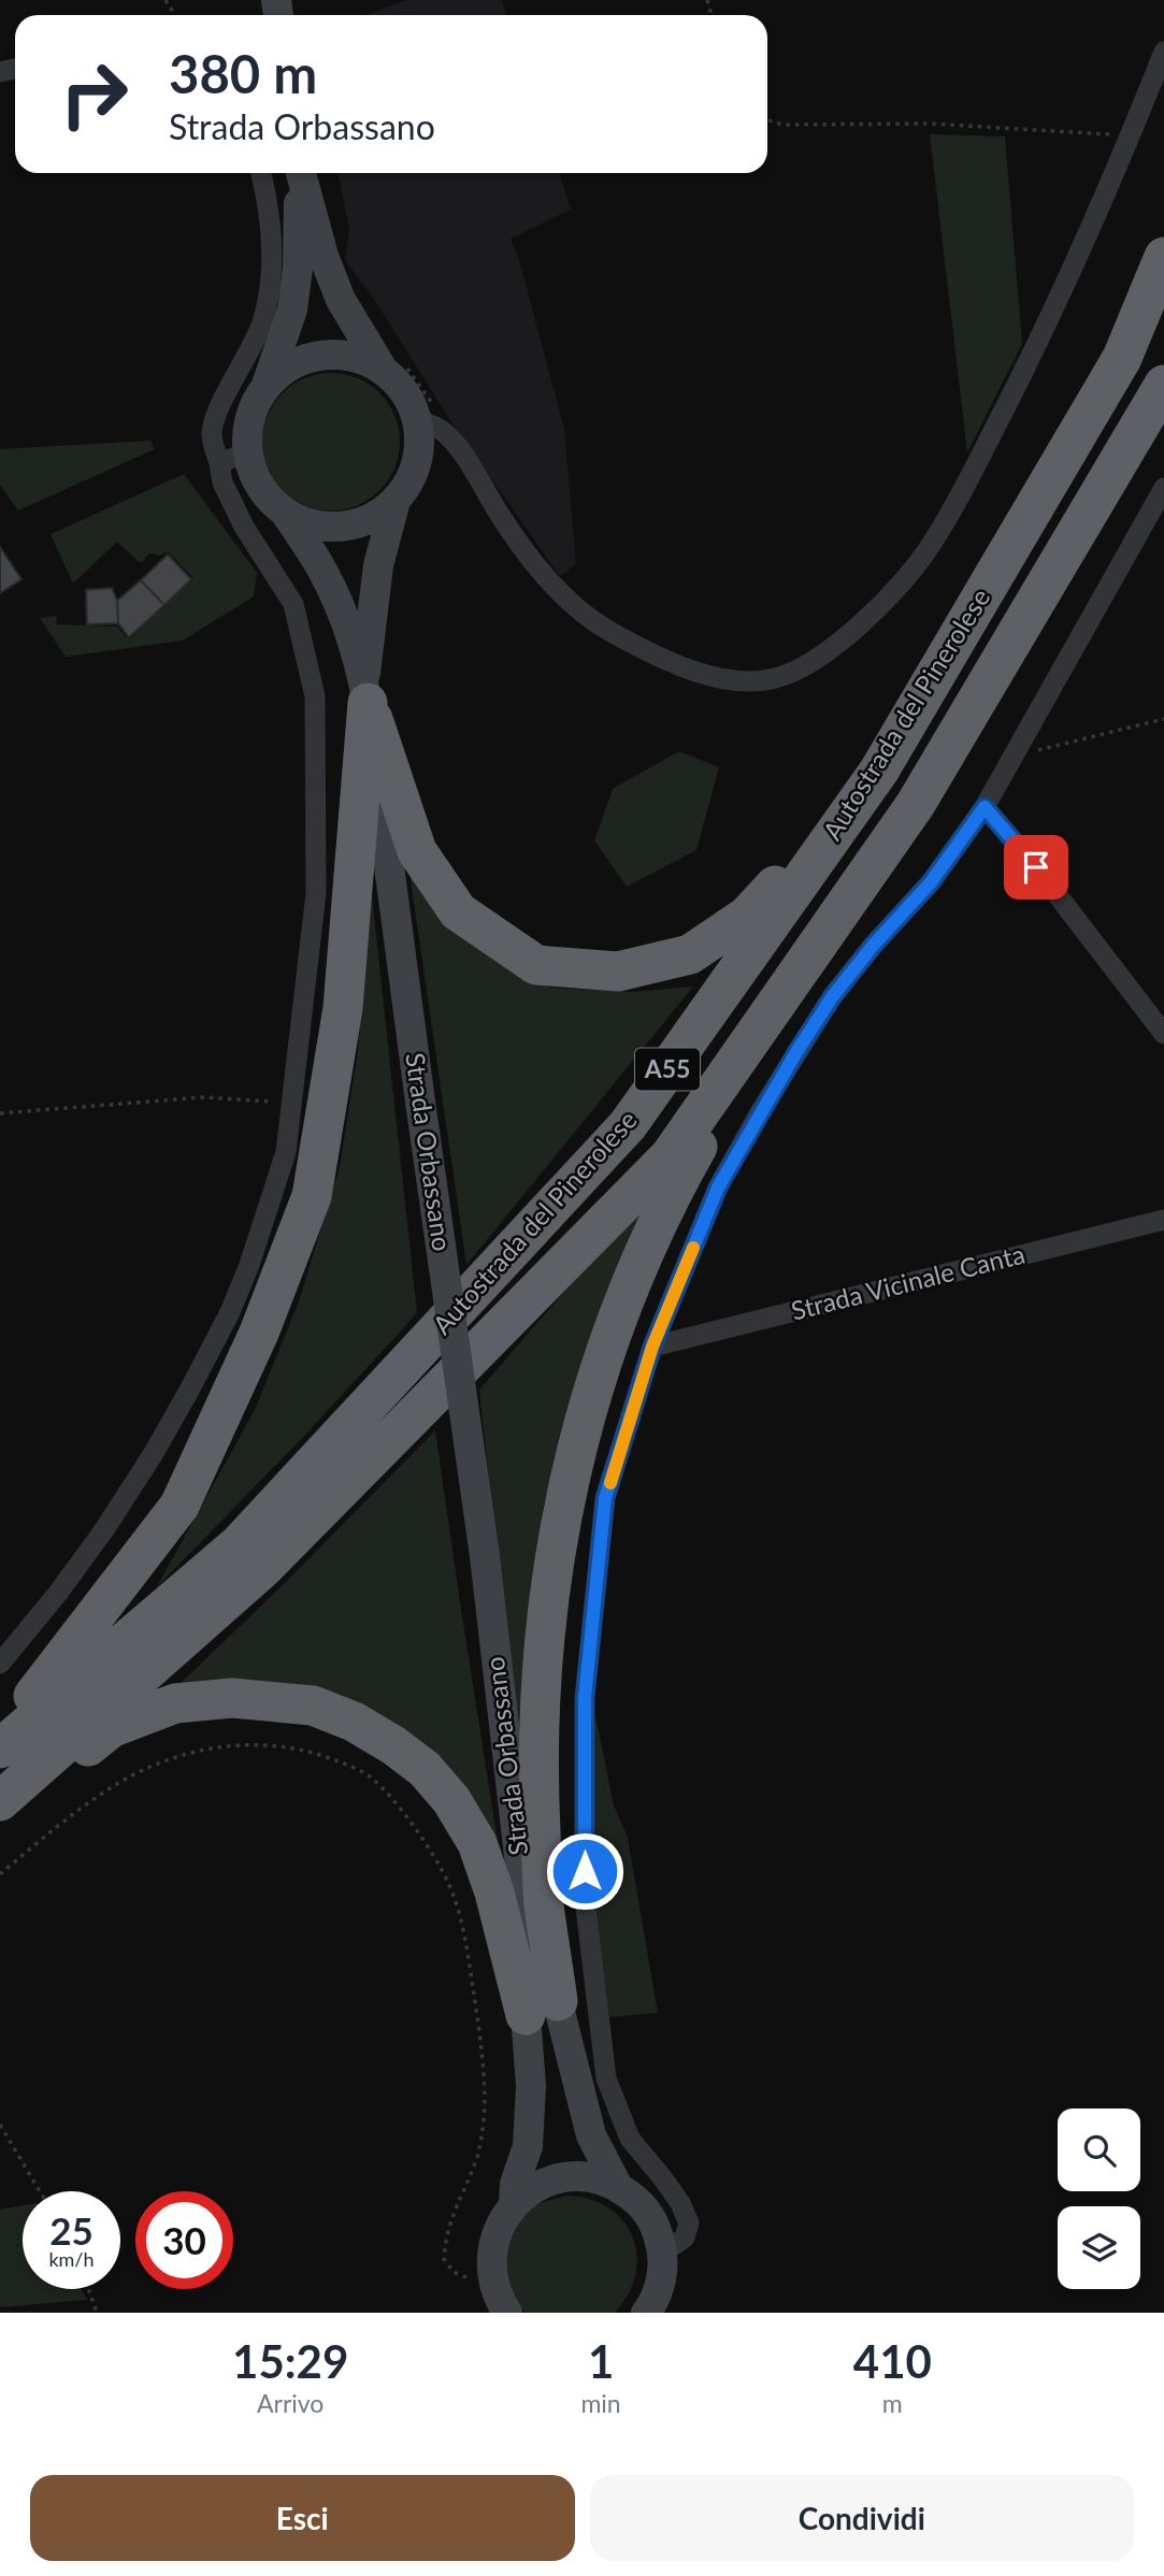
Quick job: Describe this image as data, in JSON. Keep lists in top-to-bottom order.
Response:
{
  "streets": {
    "highway": ["Autostrada del Pinerolese", "A55"],
    "main road": ["Strada Orbassano"],
    "street": ["Strada Vicinale Canta"]
  },
  "page": {
    "turn": ["380 m", "Strada Orbassano"],
    "speed": "25 km/h",
    "limit": "30",
    "eta": [
      "15:29",
      "Arrivo",
      "1",
      "min",
      "410",
      "m"
    ],
    "buttons": ["Esci", "Condividi"]
  }
}
